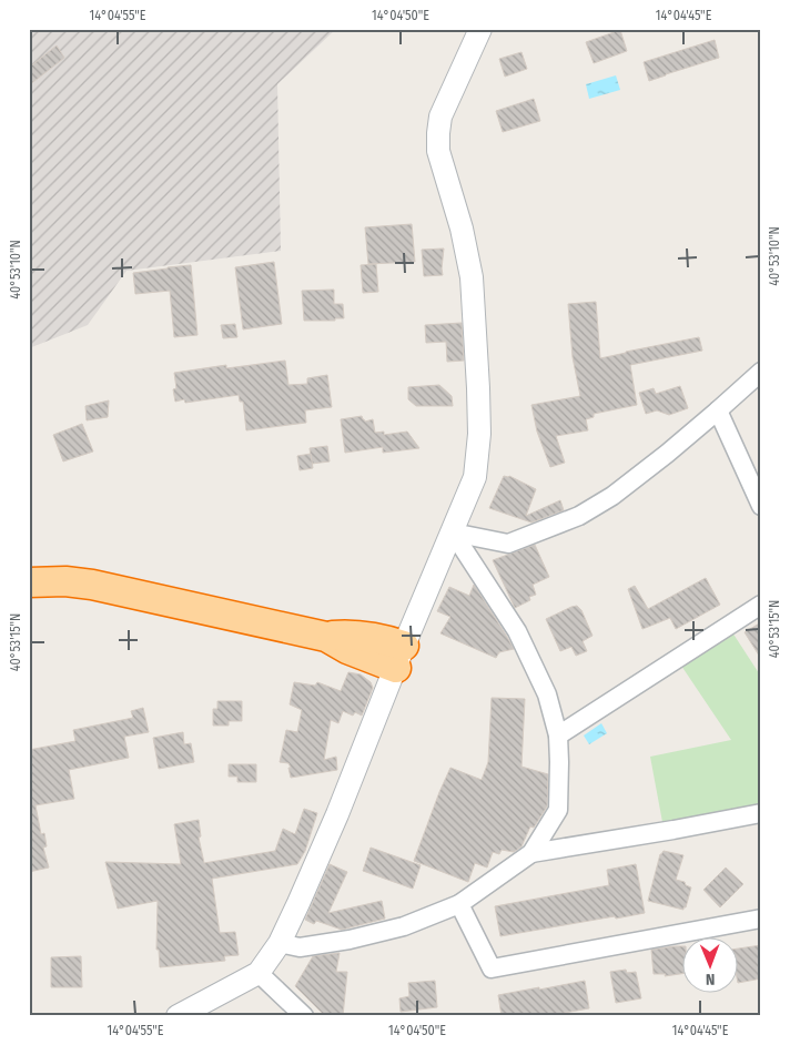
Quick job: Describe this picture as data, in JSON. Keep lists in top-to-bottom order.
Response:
{
  "north": "bottom",
  "coordinates": [
    "14°04'55\"E",
    "14°04'50\"E",
    "14°04'45\"E",
    "40°53'10\"N",
    "40°53'15\"N"
  ]
}
